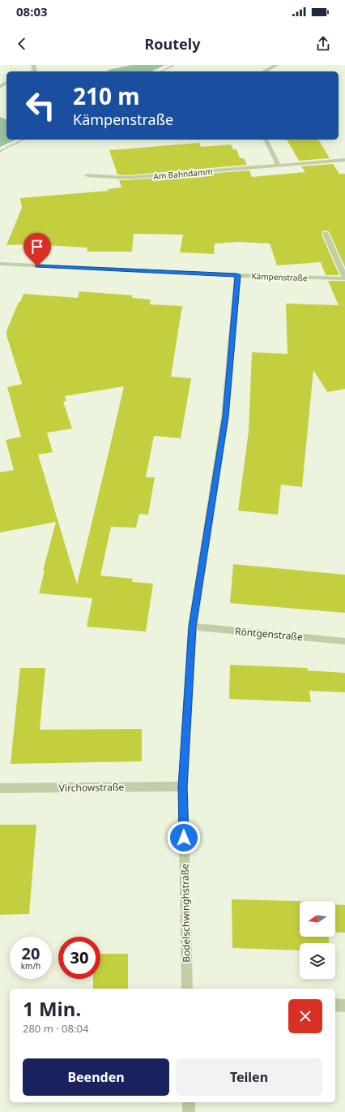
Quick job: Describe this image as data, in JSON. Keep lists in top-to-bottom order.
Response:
{
  "streets": {
    "street": [
      "Am Bahndamm",
      "Kämpenstraße",
      "Röntgenstraße",
      "Virchowstraße",
      "Bodelschwinghstraße"
    ]
  },
  "crossings": [
    ["Kämpenstraße", "Bodelschwinghstraße"],
    ["Röntgenstraße", "Bodelschwinghstraße"],
    ["Virchowstraße", "Bodelschwinghstraße"]
  ],
  "north": "left",
  "page": {
    "status": "08:03",
    "header": "Routely",
    "turn": ["210 m", "Kämpenstraße"],
    "speed": "20 km/h",
    "limit": "30",
    "heading": ["1 Min.", "280 m · 08:04"],
    "buttons": ["Beenden", "Teilen"]
  }
}
